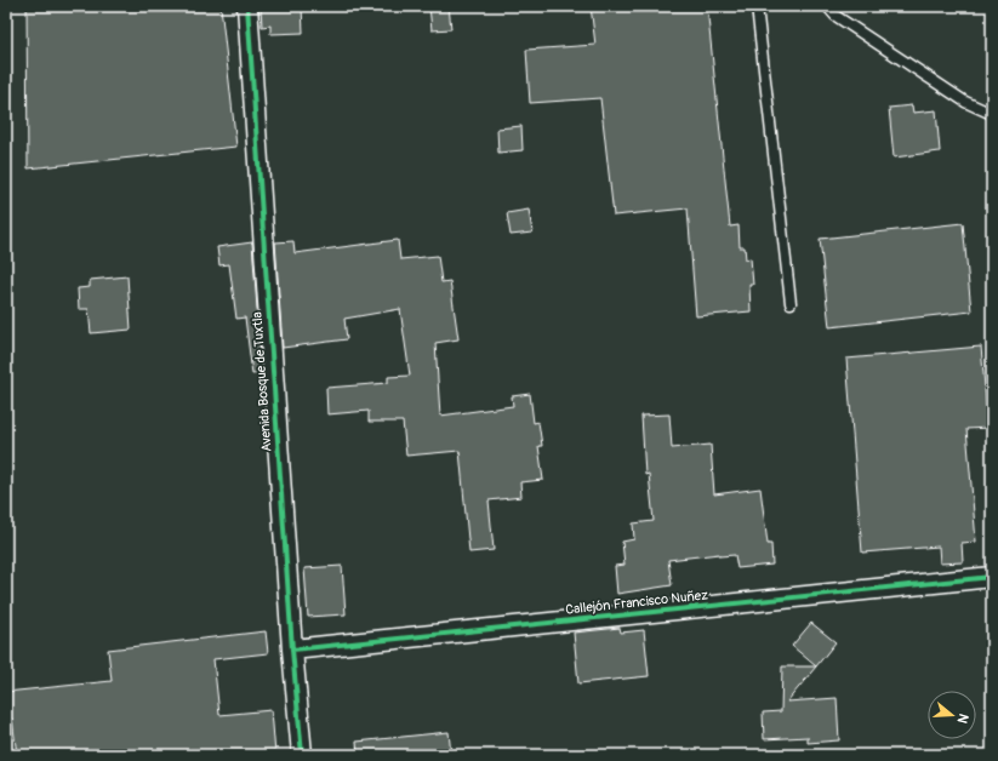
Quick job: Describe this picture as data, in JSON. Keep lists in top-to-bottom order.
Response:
{
  "streets": {
    "street": ["Avenida Bosque de Tuxtla", "Callejón Francisco Nuñez"]
  },
  "crossings": [
    ["Avenida Bosque de Tuxtla", "Callejón Francisco Nuñez"]
  ],
  "north": "right"
}
